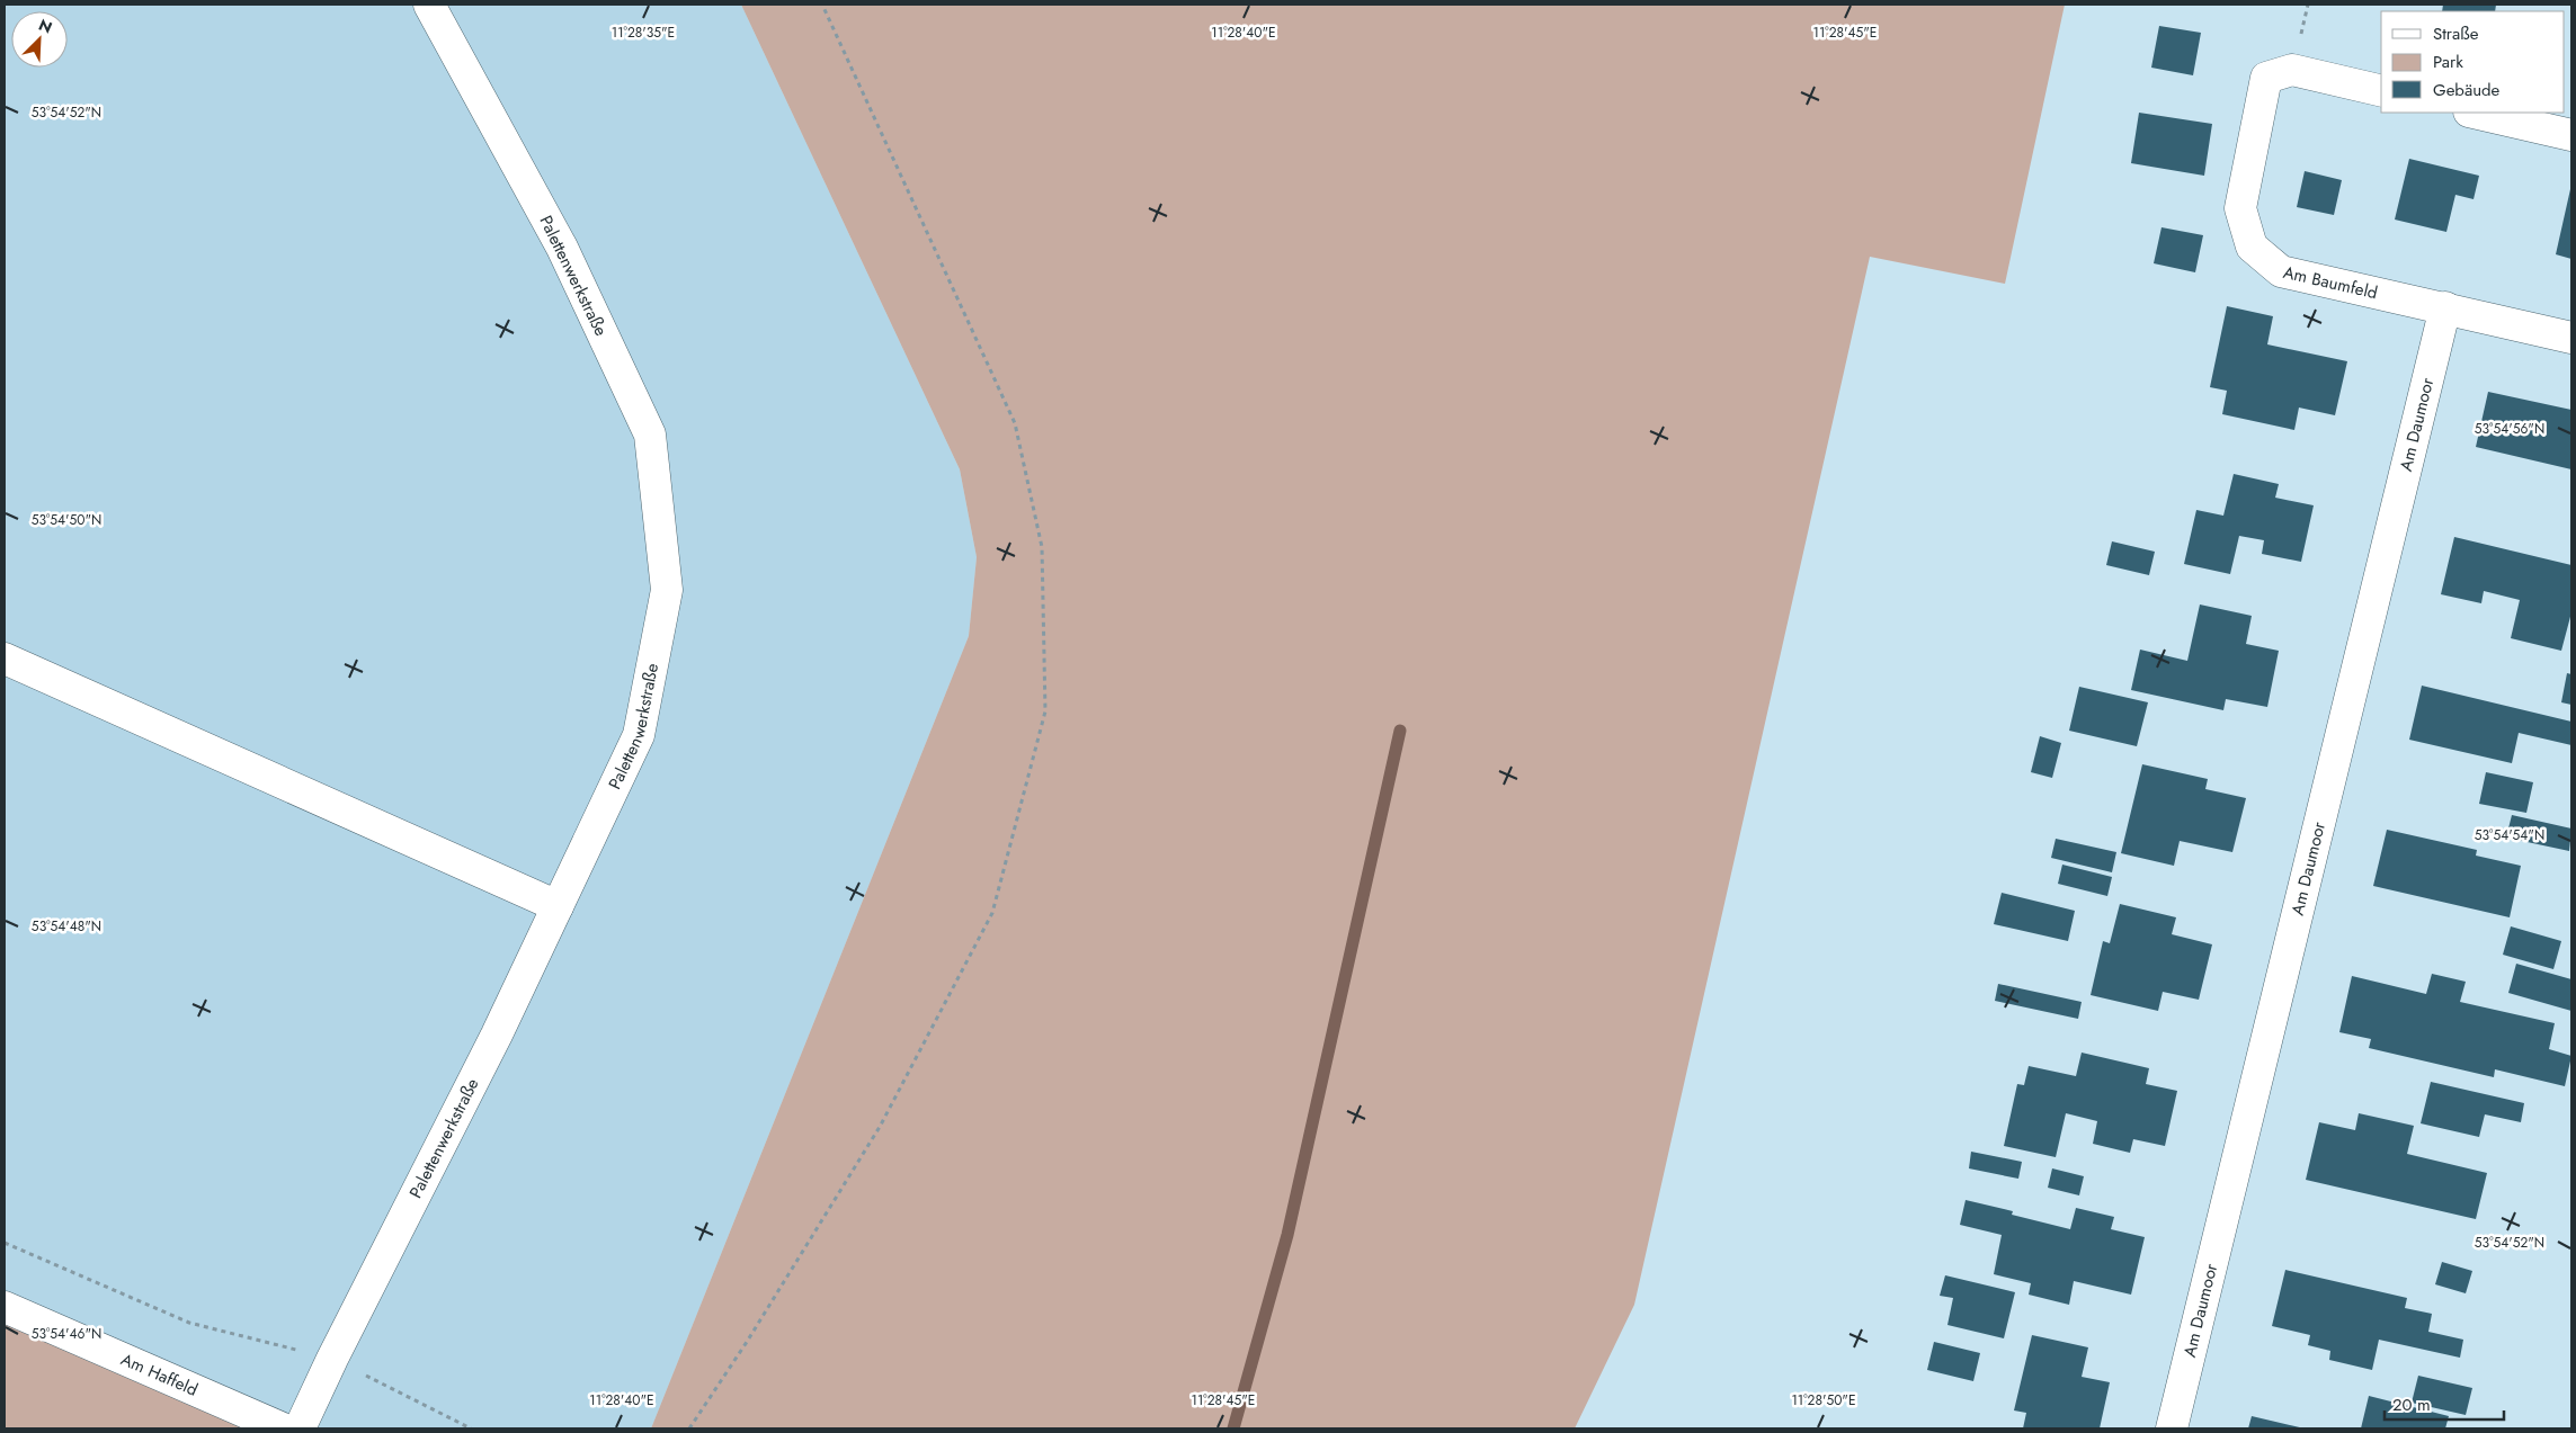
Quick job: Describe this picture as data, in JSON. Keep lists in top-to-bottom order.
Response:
{
  "streets": {
    "street": [
      "Palettenwerkstraße",
      "Am Baumfeld",
      "Am Daumoor",
      "Am Haffeld"
    ]
  },
  "crossings": [
    ["Am Baumfeld", "Am Daumoor"]
  ],
  "legend": ["Straße", "Park", "Gebäude"],
  "scale_bar": "20 m",
  "north": "top right",
  "coordinates": [
    "11°28'35\"E",
    "11°28'40\"E",
    "11°28'45\"E",
    "53°54'52\"N",
    "53°54'56\"N",
    "53°54'50\"N",
    "53°54'54\"N",
    "53°54'48\"N",
    "53°54'46\"N",
    "11°28'50\"E"
  ]
}
